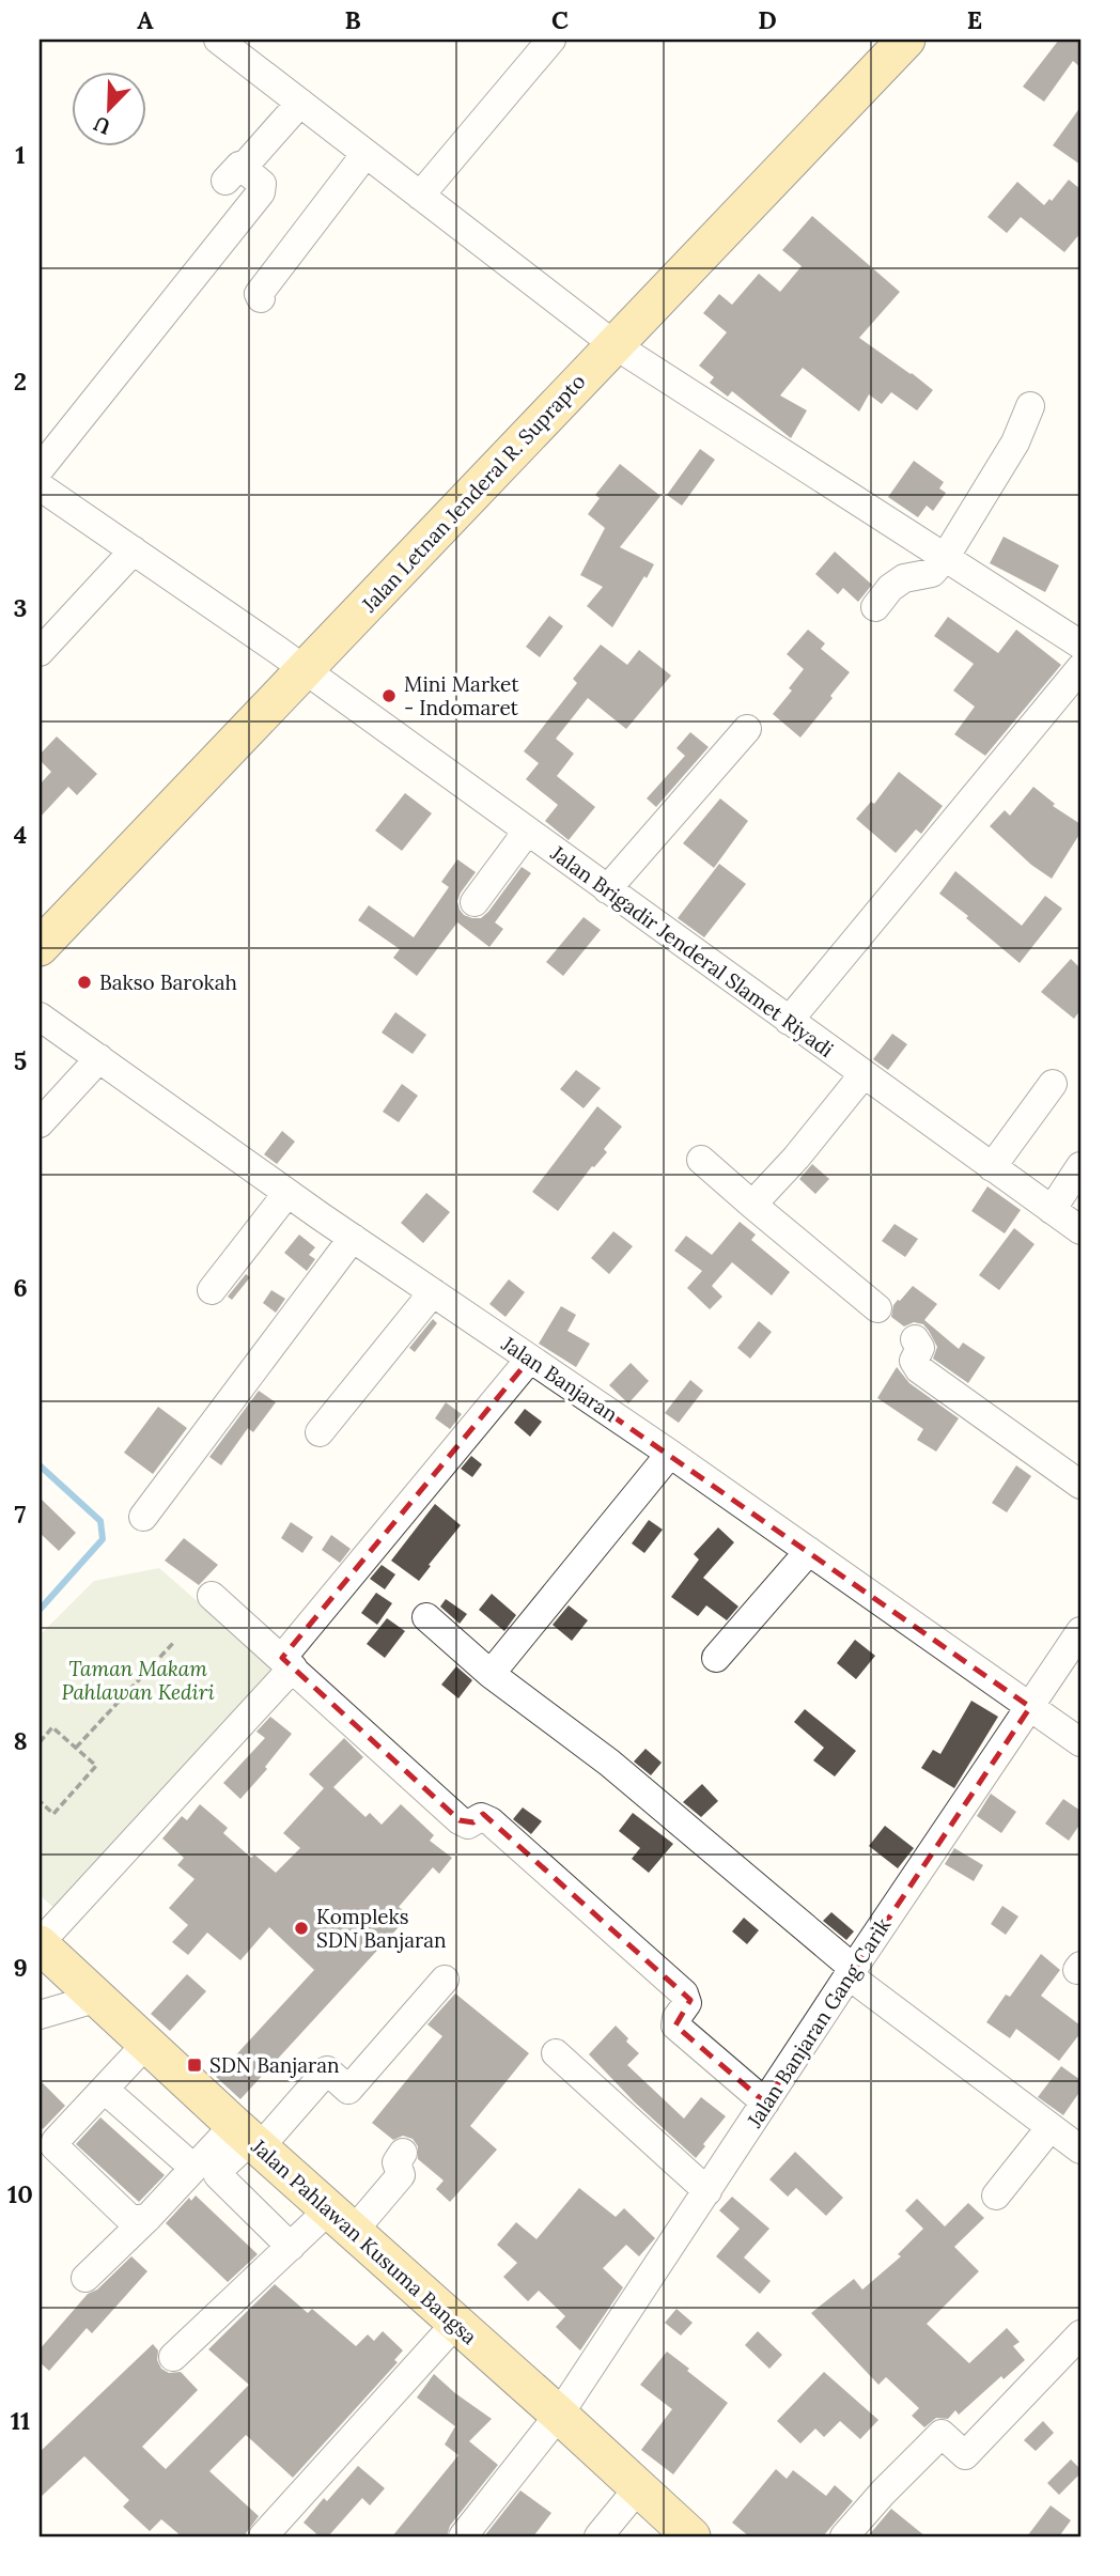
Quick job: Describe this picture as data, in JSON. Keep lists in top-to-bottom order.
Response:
{
  "streets": {
    "main road": ["Jalan Letnan Jenderal R. Suprapto", "Jalan Pahlawan Kusuma Bangsa"],
    "street": ["Jalan Brigadir Jenderal Slamet Riyadi", "Jalan Banjaran", "Jalan Banjaran Gang Carik"]
  },
  "crossings": [
    ["Jalan Letnan Jenderal R. Suprapto", "Jalan Brigadir Jenderal Slamet Riyadi"],
    ["Jalan Banjaran", "Jalan Banjaran Gang Carik"],
    ["Jalan Banjaran Gang Carik", "Jalan Pahlawan Kusuma Bangsa"]
  ],
  "parks": ["Taman Makam Pahlawan Kediri"],
  "places": {
    "other": ["Mini Market - Indomaret", "Bakso Barokah", "Kompleks SDN Banjaran"],
    "transit": ["SDN Banjaran"]
  },
  "north": "bottom left",
  "grid": {
    "columns": [
      "A",
      "B",
      "C",
      "D",
      "E"
    ],
    "rows": [
      "1",
      "2",
      "3",
      "4",
      "5",
      "6",
      "7",
      "8",
      "9",
      "10",
      "11"
    ]
  }
}
